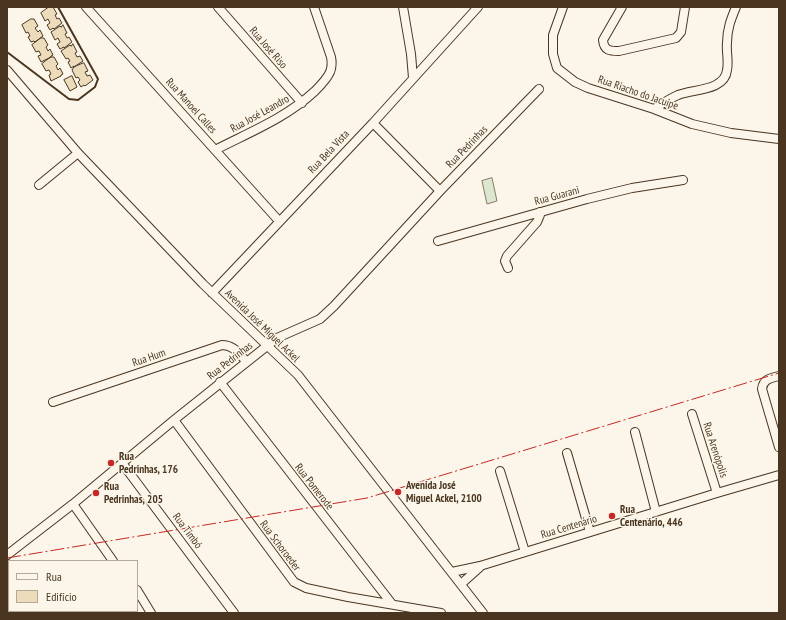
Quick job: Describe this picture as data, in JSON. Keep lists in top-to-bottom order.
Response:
{
  "streets": {
    "street": [
      "Rua José Riso",
      "Rua Riacho do Jacuípe",
      "Rua Manoel Calles",
      "Rua José Leandro",
      "Rua Pedrinhas",
      "Rua Bela Vista",
      "Rua Guarani",
      "Avenida José Miguel Ackel",
      "Rua Hum",
      "Rua Arenópolis",
      "Rua Pomerode",
      "Rua Centenário",
      "Rua Timbó",
      "Rua Schoroeder"
    ]
  },
  "crossings": [
    ["Rua José Riso", "Rua José Leandro"],
    ["Rua Manoel Calles", "Rua José Leandro"],
    ["Rua Manoel Calles", "Rua Bela Vista"],
    ["Rua Pedrinhas", "Avenida José Miguel Ackel"],
    ["Rua Pedrinhas", "Rua Hum"],
    ["Rua Pedrinhas", "Rua Pomerode"],
    ["Rua Pedrinhas", "Rua Timbó"],
    ["Rua Pedrinhas", "Rua Schoroeder"],
    ["Rua Bela Vista", "Avenida José Miguel Ackel"],
    ["Avenida José Miguel Ackel", "Rua Centenário"],
    ["Rua Arenópolis", "Rua Centenário"],
    ["Rua Pomerode", "Rua Schoroeder"]
  ],
  "places": [
    "Rua Pedrinhas, 176",
    "Avenida José Miguel Ackel, 2100",
    "Rua Pedrinhas, 205",
    "Rua Centenário, 446"
  ],
  "legend": ["Rua", "Edifício"]
}
